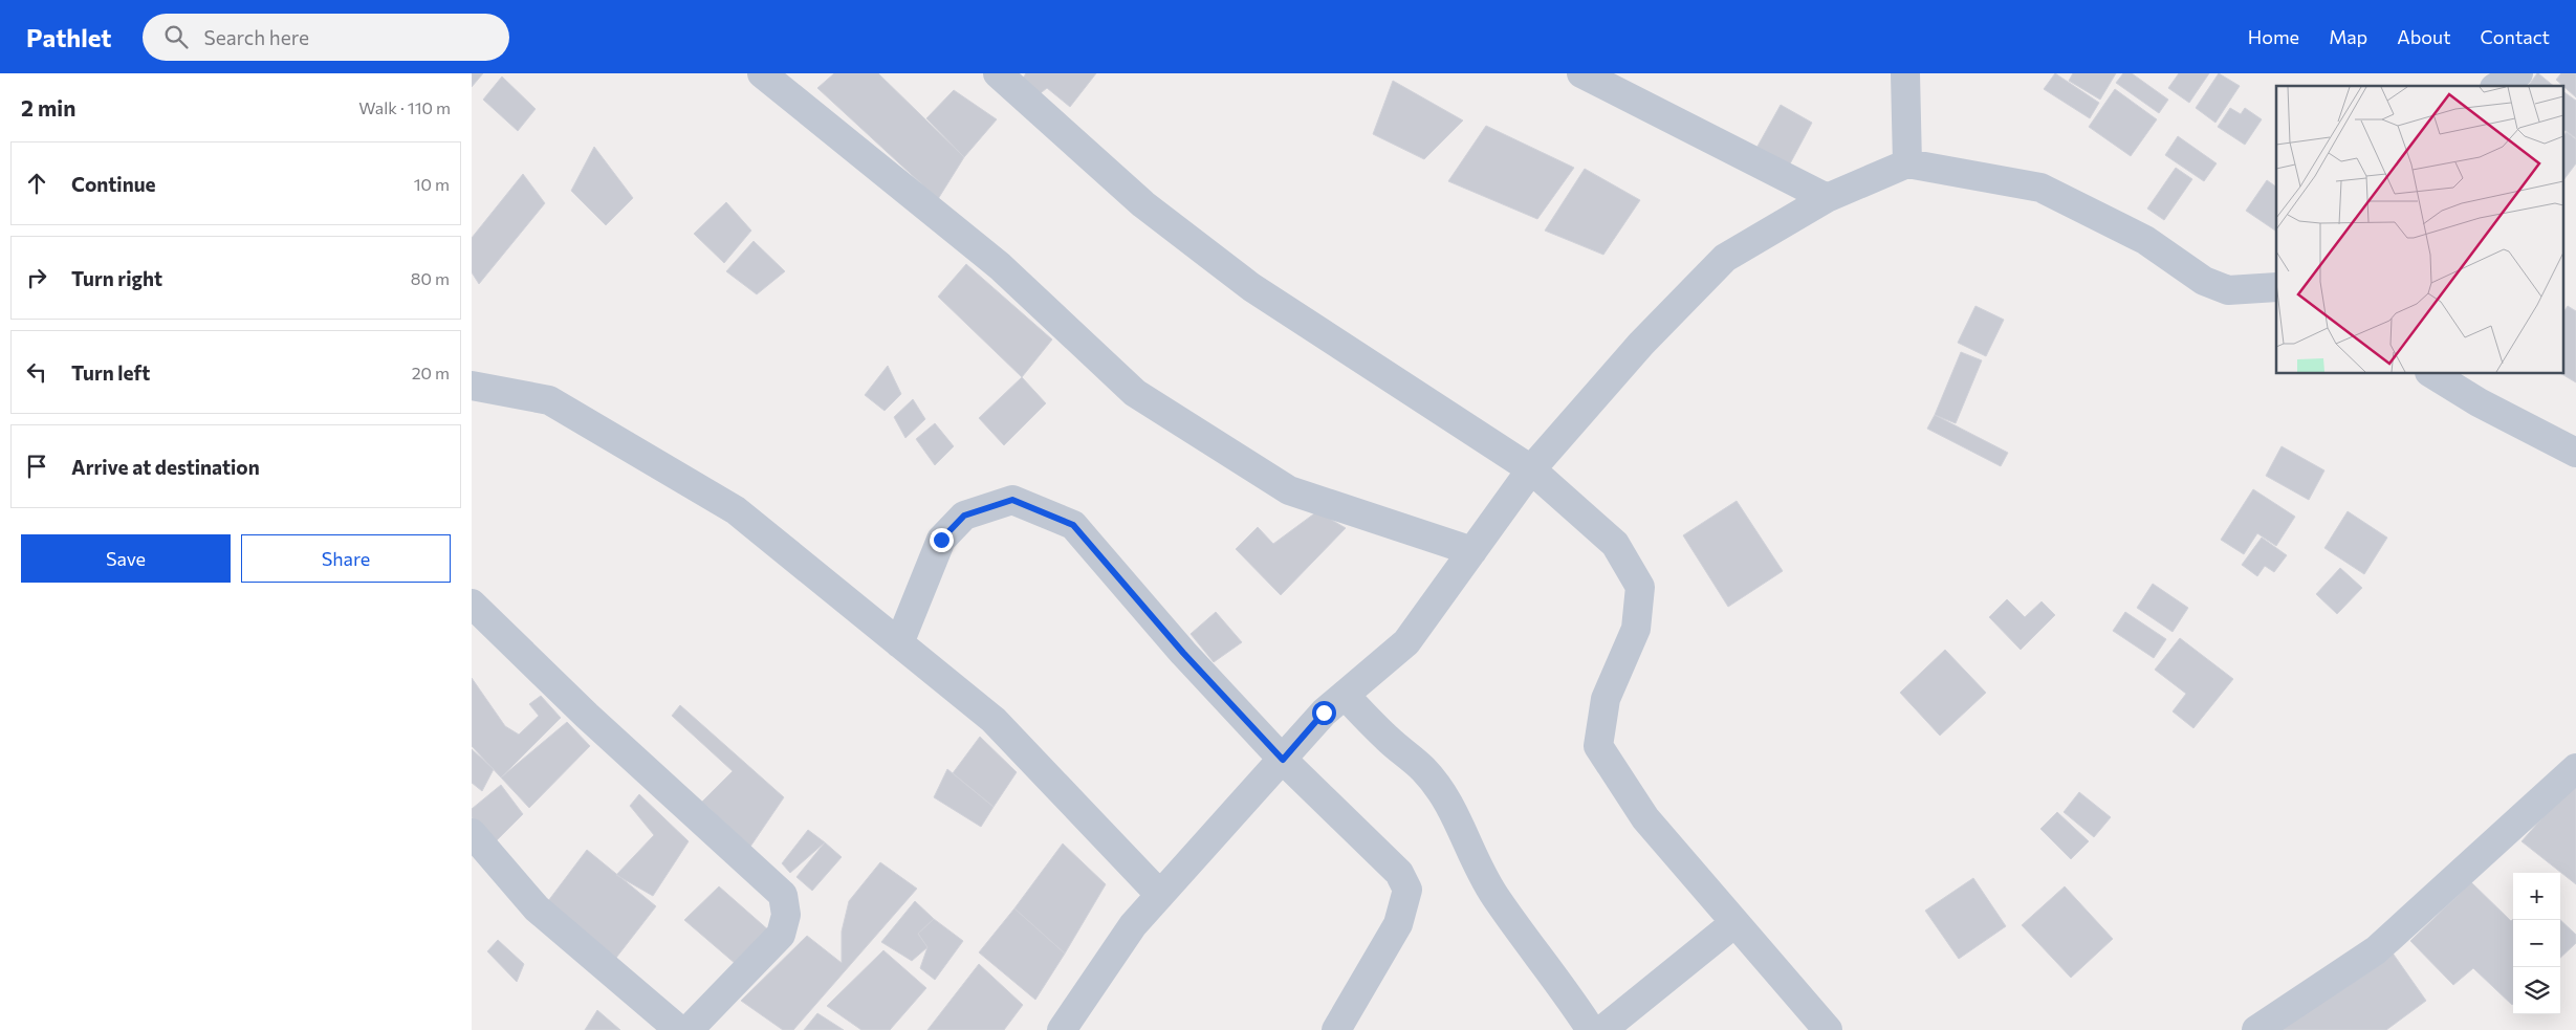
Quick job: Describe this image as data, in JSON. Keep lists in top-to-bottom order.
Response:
{
  "page": {
    "header": "Pathlet",
    "search": "Search here",
    "nav": [
      "Home",
      "Map",
      "About",
      "Contact"
    ],
    "heading": ["2 min", "Walk · 110 m"],
    "list": [
      ["Continue", "10 m"],
      ["Turn right", "80 m"],
      ["Turn left", "20 m"],
      "Arrive at destination"
    ],
    "buttons": ["Save", "Share"],
    "map_buttons": ["+", "−"]
  }
}
